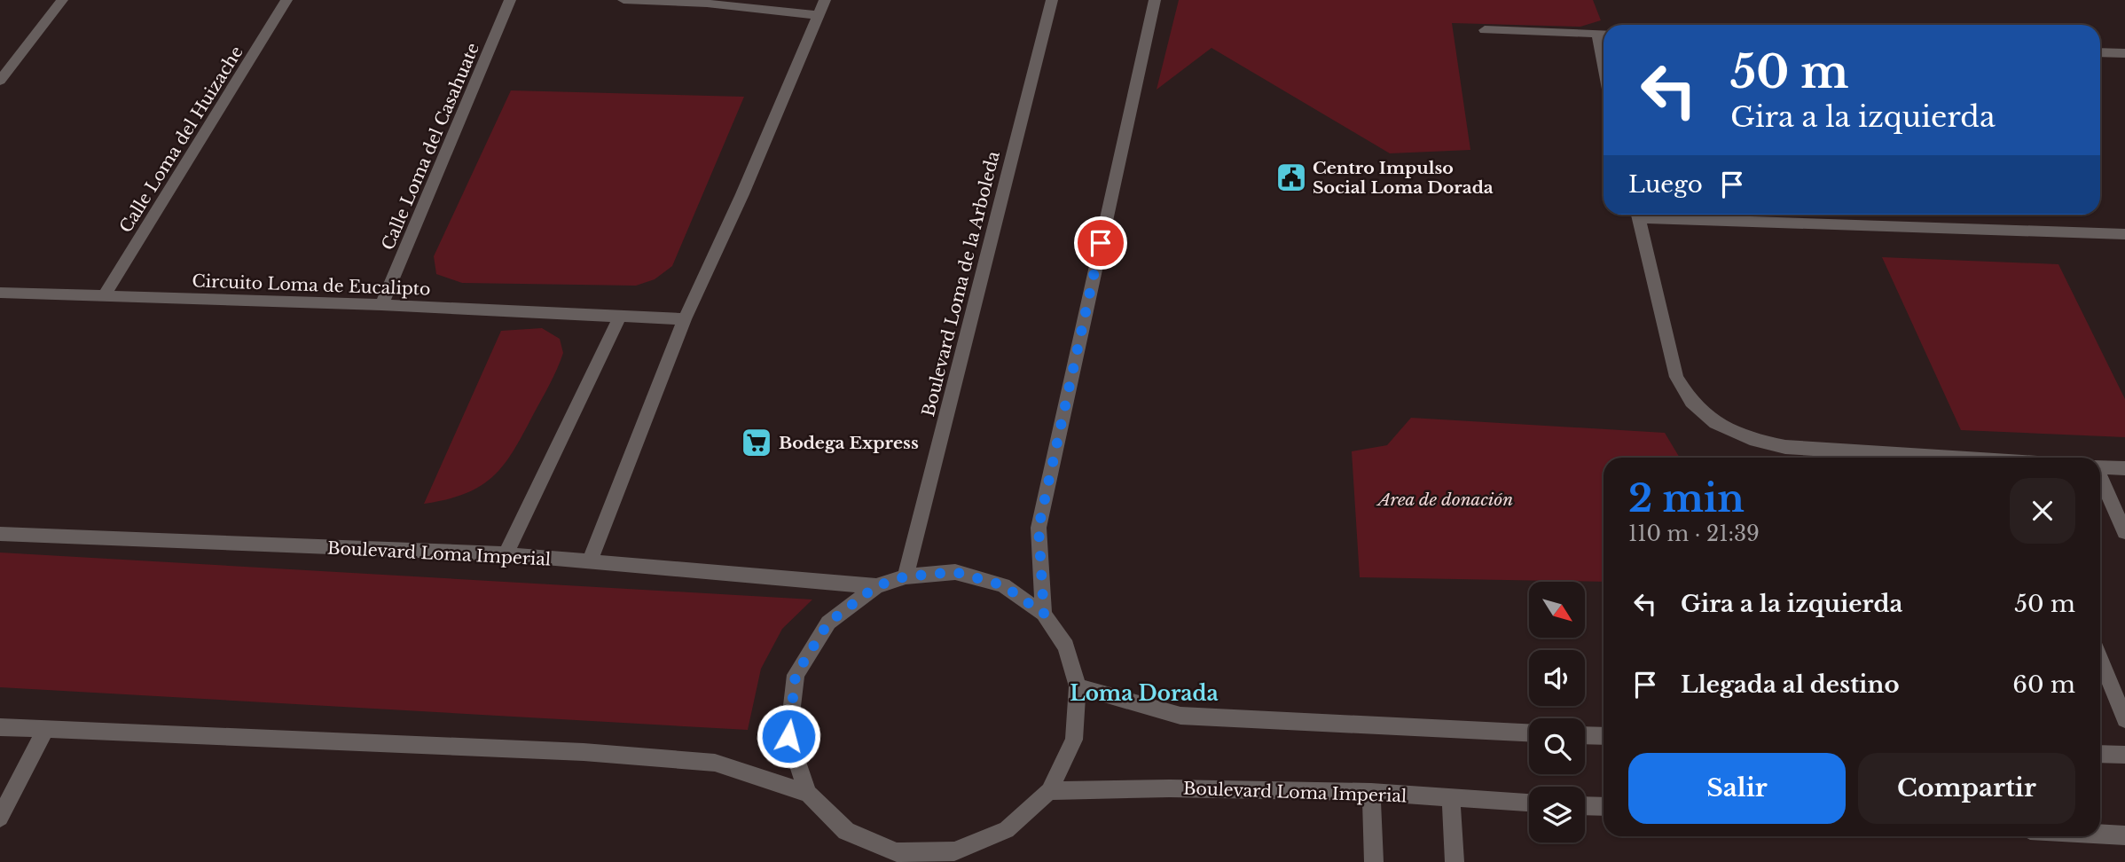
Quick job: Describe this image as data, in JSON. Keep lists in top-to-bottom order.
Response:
{
  "streets": {
    "street": [
      "Calle Loma del Huizache",
      "Calle Loma del Casahuate",
      "Boulevard Loma de la Arboleda",
      "Circuito Loma de Eucalipto",
      "Boulevard Loma Imperial"
    ]
  },
  "crossings": [
    ["Calle Loma del Huizache", "Circuito Loma de Eucalipto"],
    ["Calle Loma del Casahuate", "Circuito Loma de Eucalipto"]
  ],
  "districts": ["Loma Dorada"],
  "parks": ["Area de donación"],
  "places": {
    "public building": ["Centro Impulso Social Loma Dorada"],
    "supermarket": ["Bodega Express"]
  },
  "north": "bottom right",
  "page": {
    "turn": ["50 m", "Gira a la izquierda"],
    "then": "Luego",
    "heading": ["2 min", "110 m · 21:39"],
    "list": [
      {
        "name": "Gira a la izquierda",
        "value": "50 m"
      },
      {
        "name": "Llegada al destino",
        "value": "60 m"
      }
    ],
    "buttons": ["Salir", "Compartir"]
  }
}
